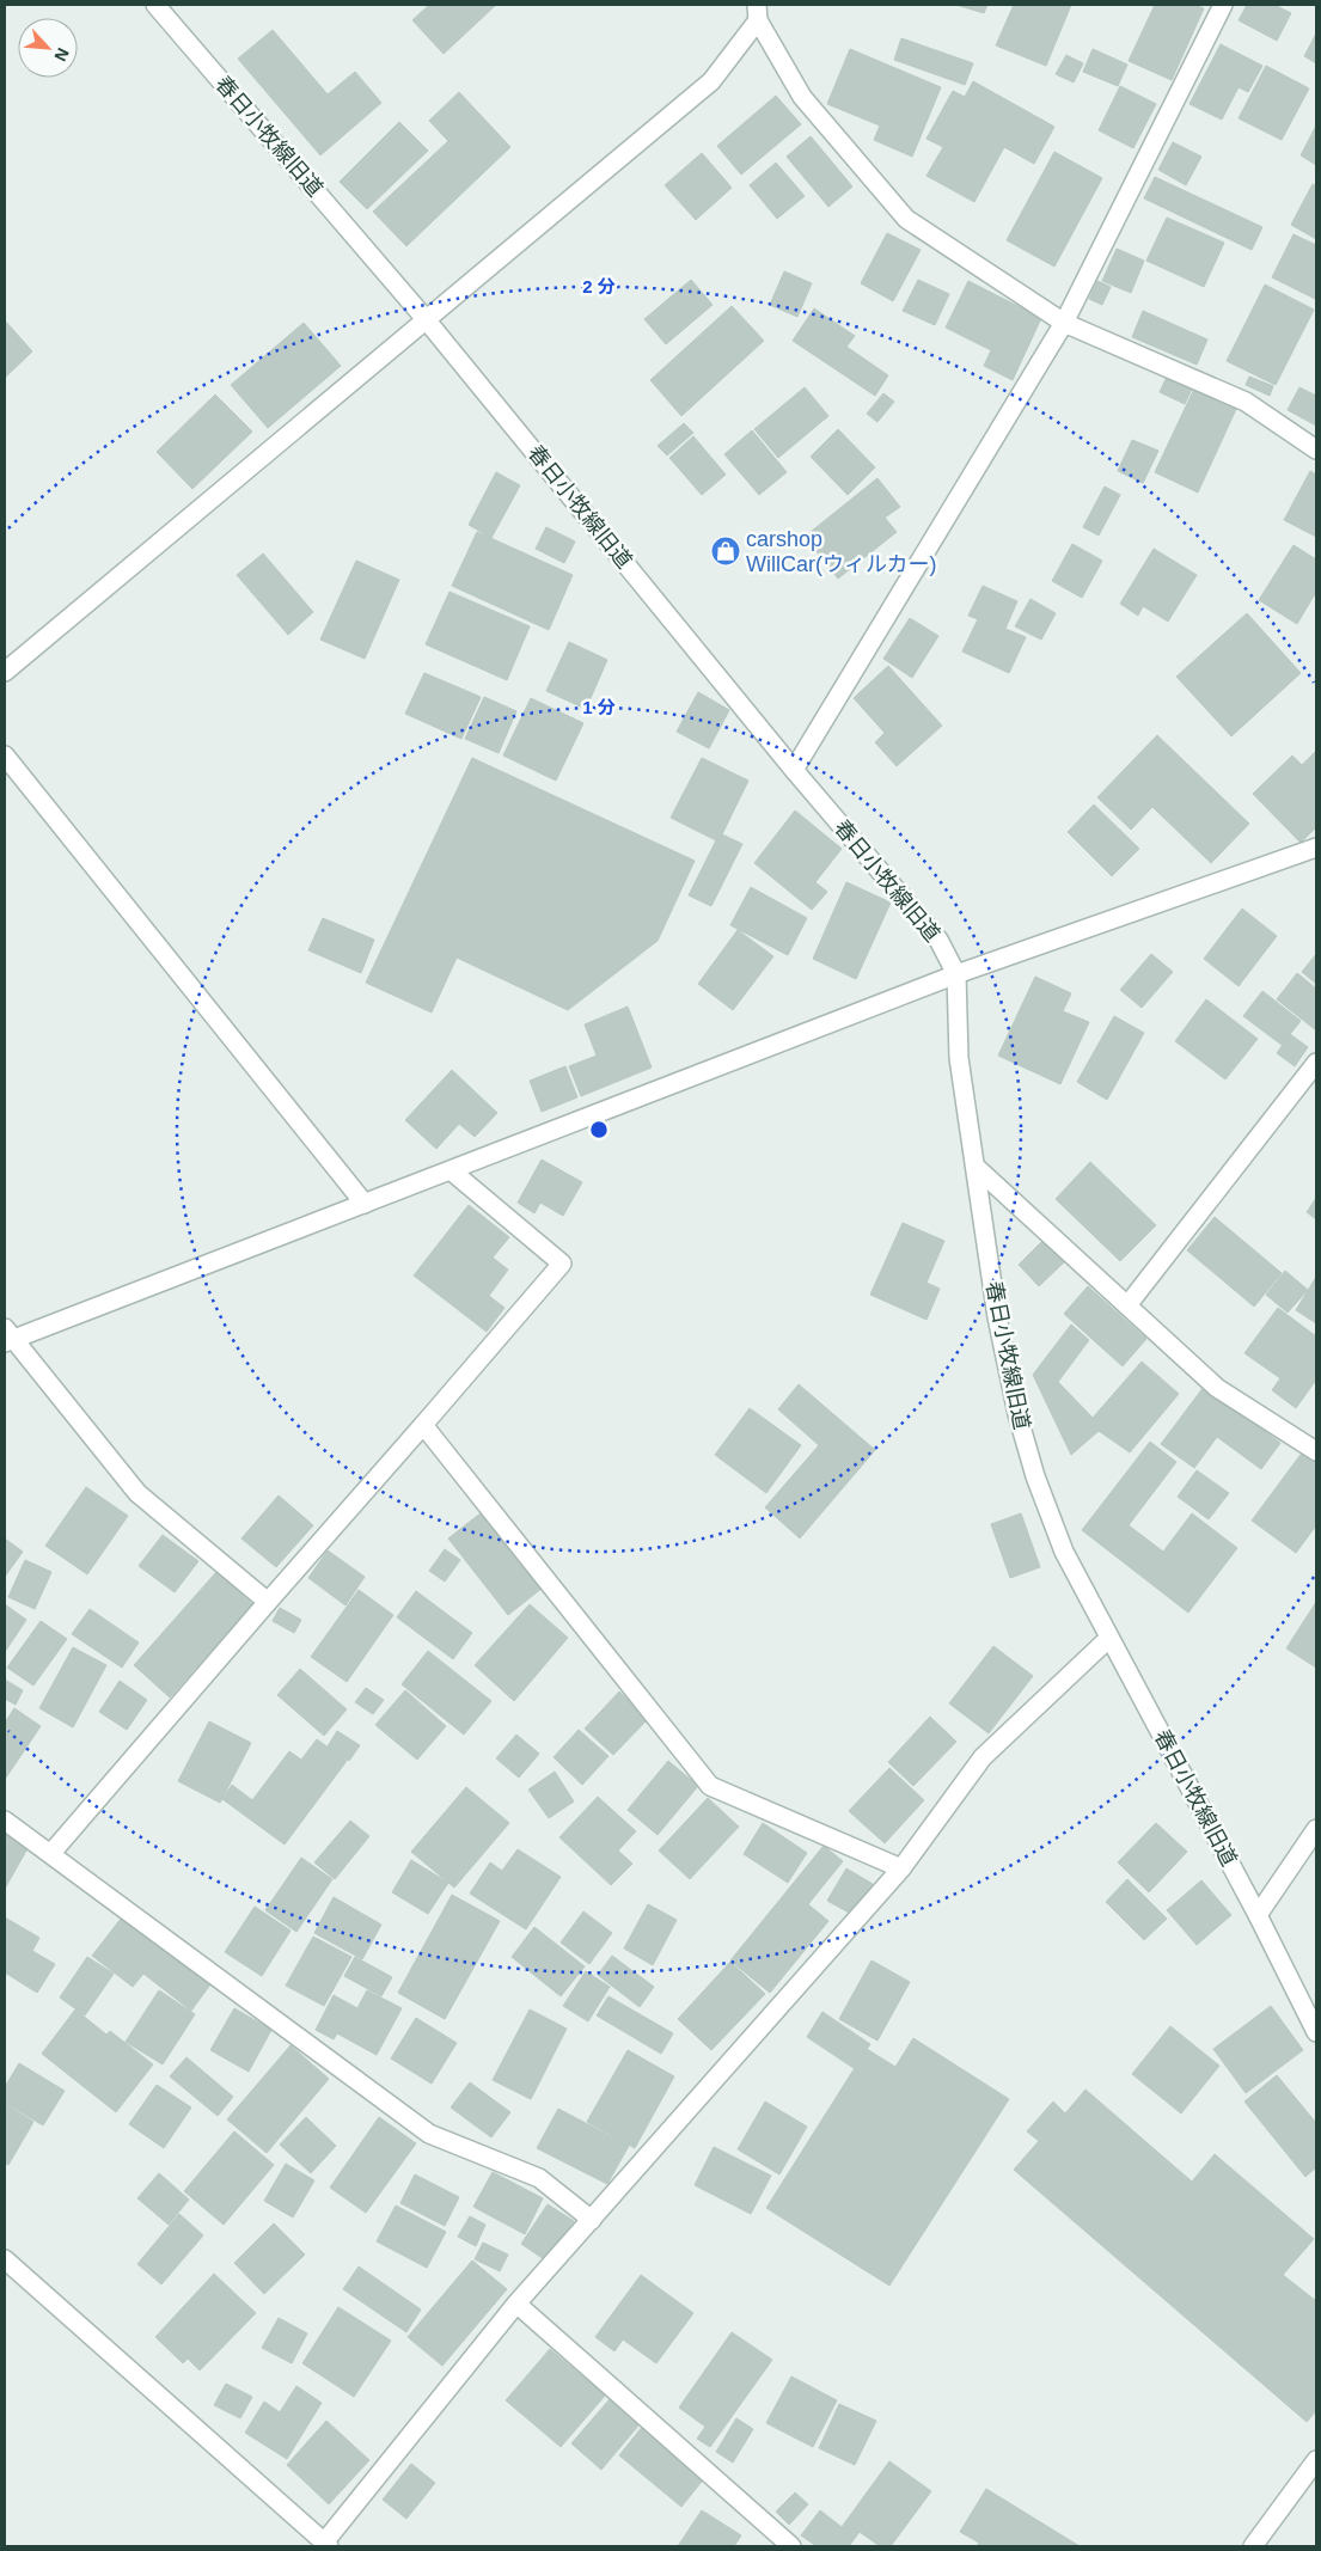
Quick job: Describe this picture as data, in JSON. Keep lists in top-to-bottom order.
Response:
{
  "streets": {
    "street": ["春日小牧線旧道"]
  },
  "places": {
    "shop": ["carshop WillCar(ウィルカー)"]
  },
  "north": "bottom right",
  "rings": ["2 分", "1 分"]
}
